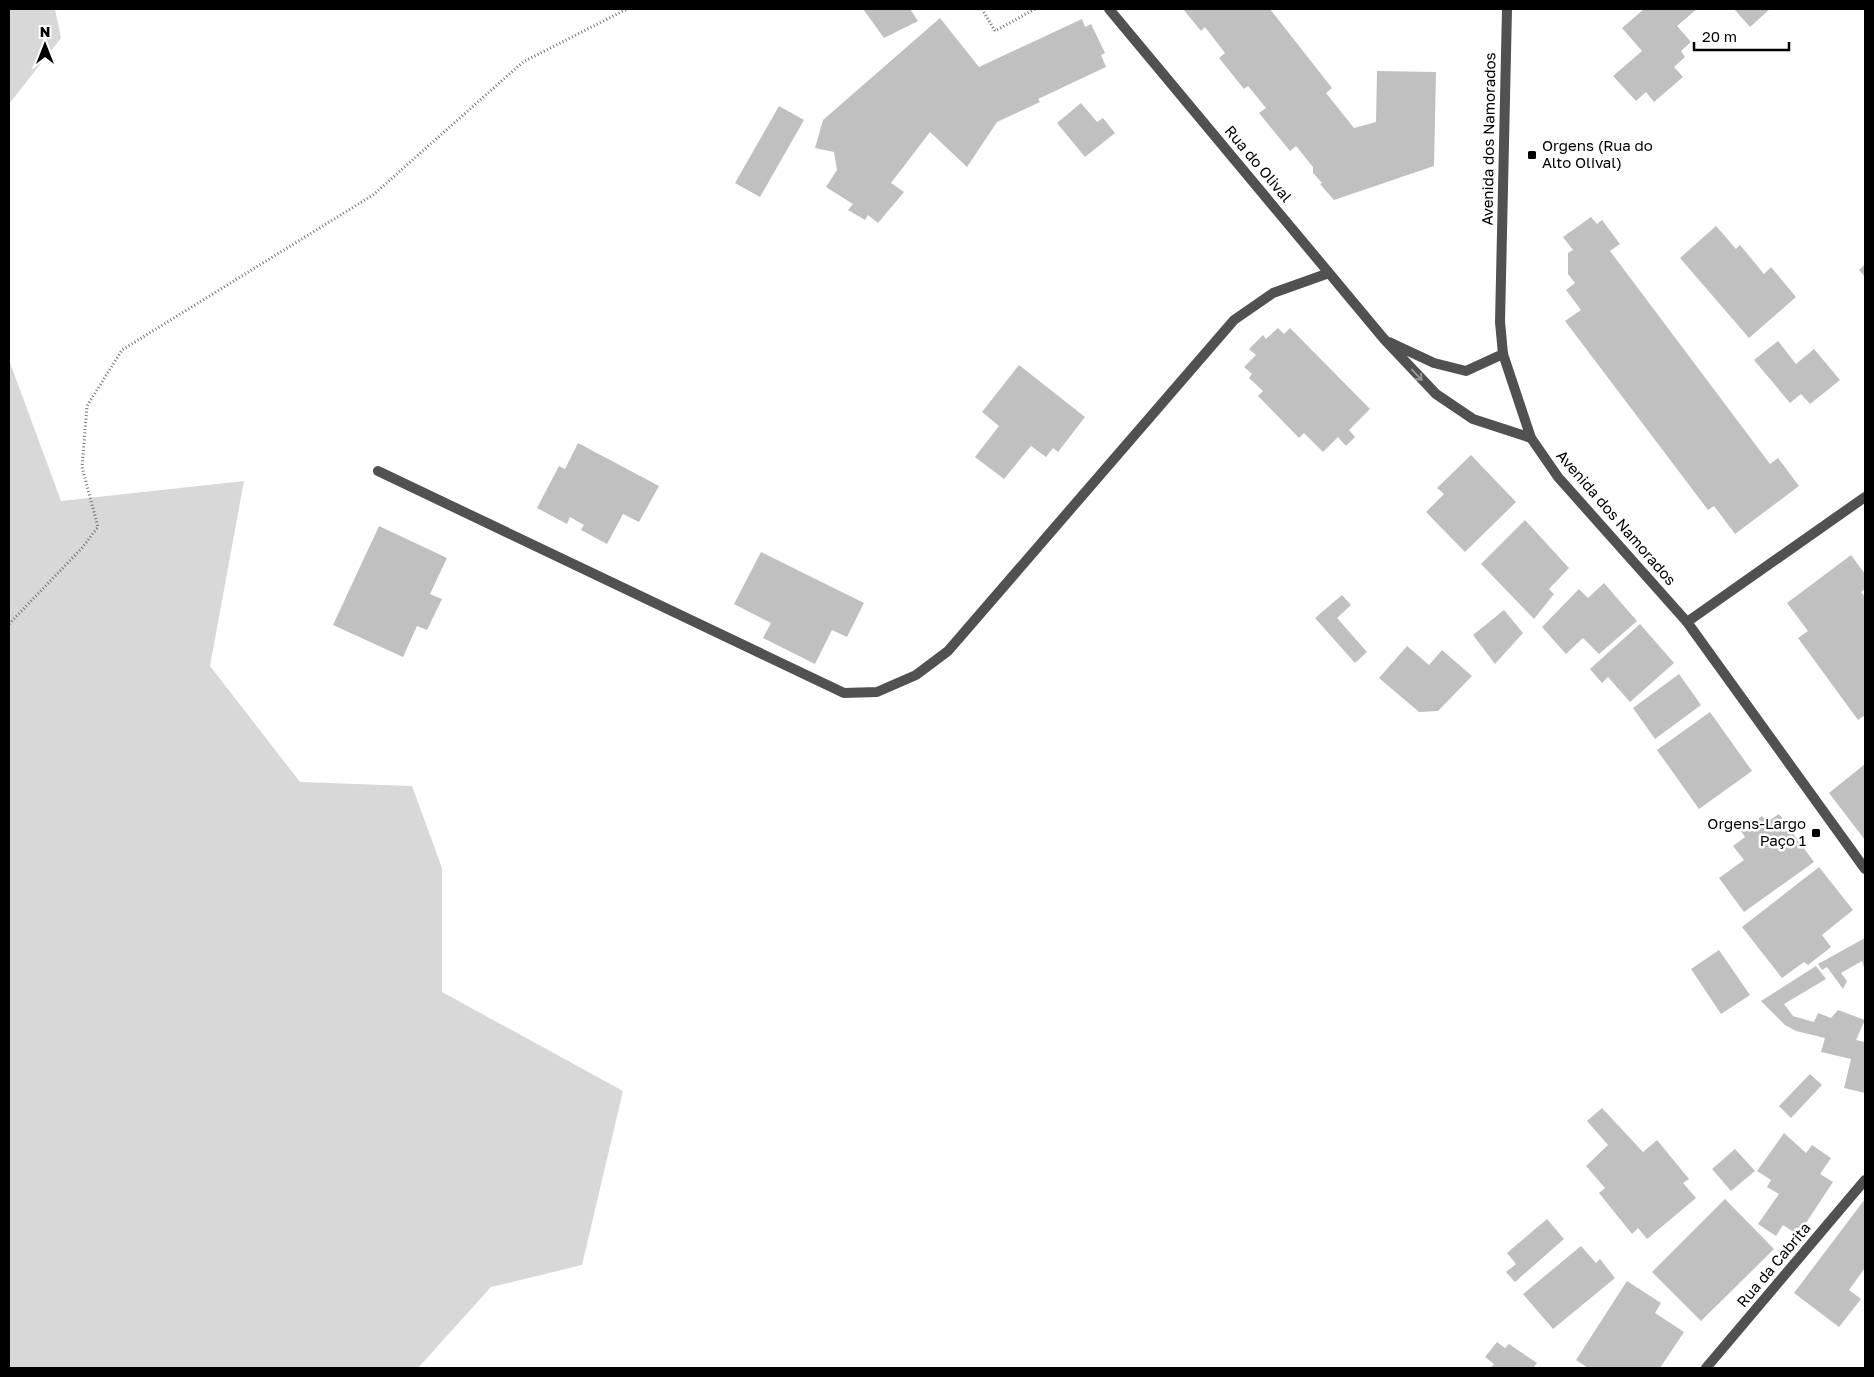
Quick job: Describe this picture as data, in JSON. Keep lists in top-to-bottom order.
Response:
{
  "streets": {
    "street": ["Avenida dos Namorados", "Rua do Olival", "Rua da Cabrita"]
  },
  "crossings": [
    ["Avenida dos Namorados", "Rua do Olival"]
  ],
  "places": {
    "transit": ["Orgens (Rua do Alto Olival)", "Orgens-Largo Paço 1"]
  },
  "scale_bar": "20 m",
  "north": "top"
}
